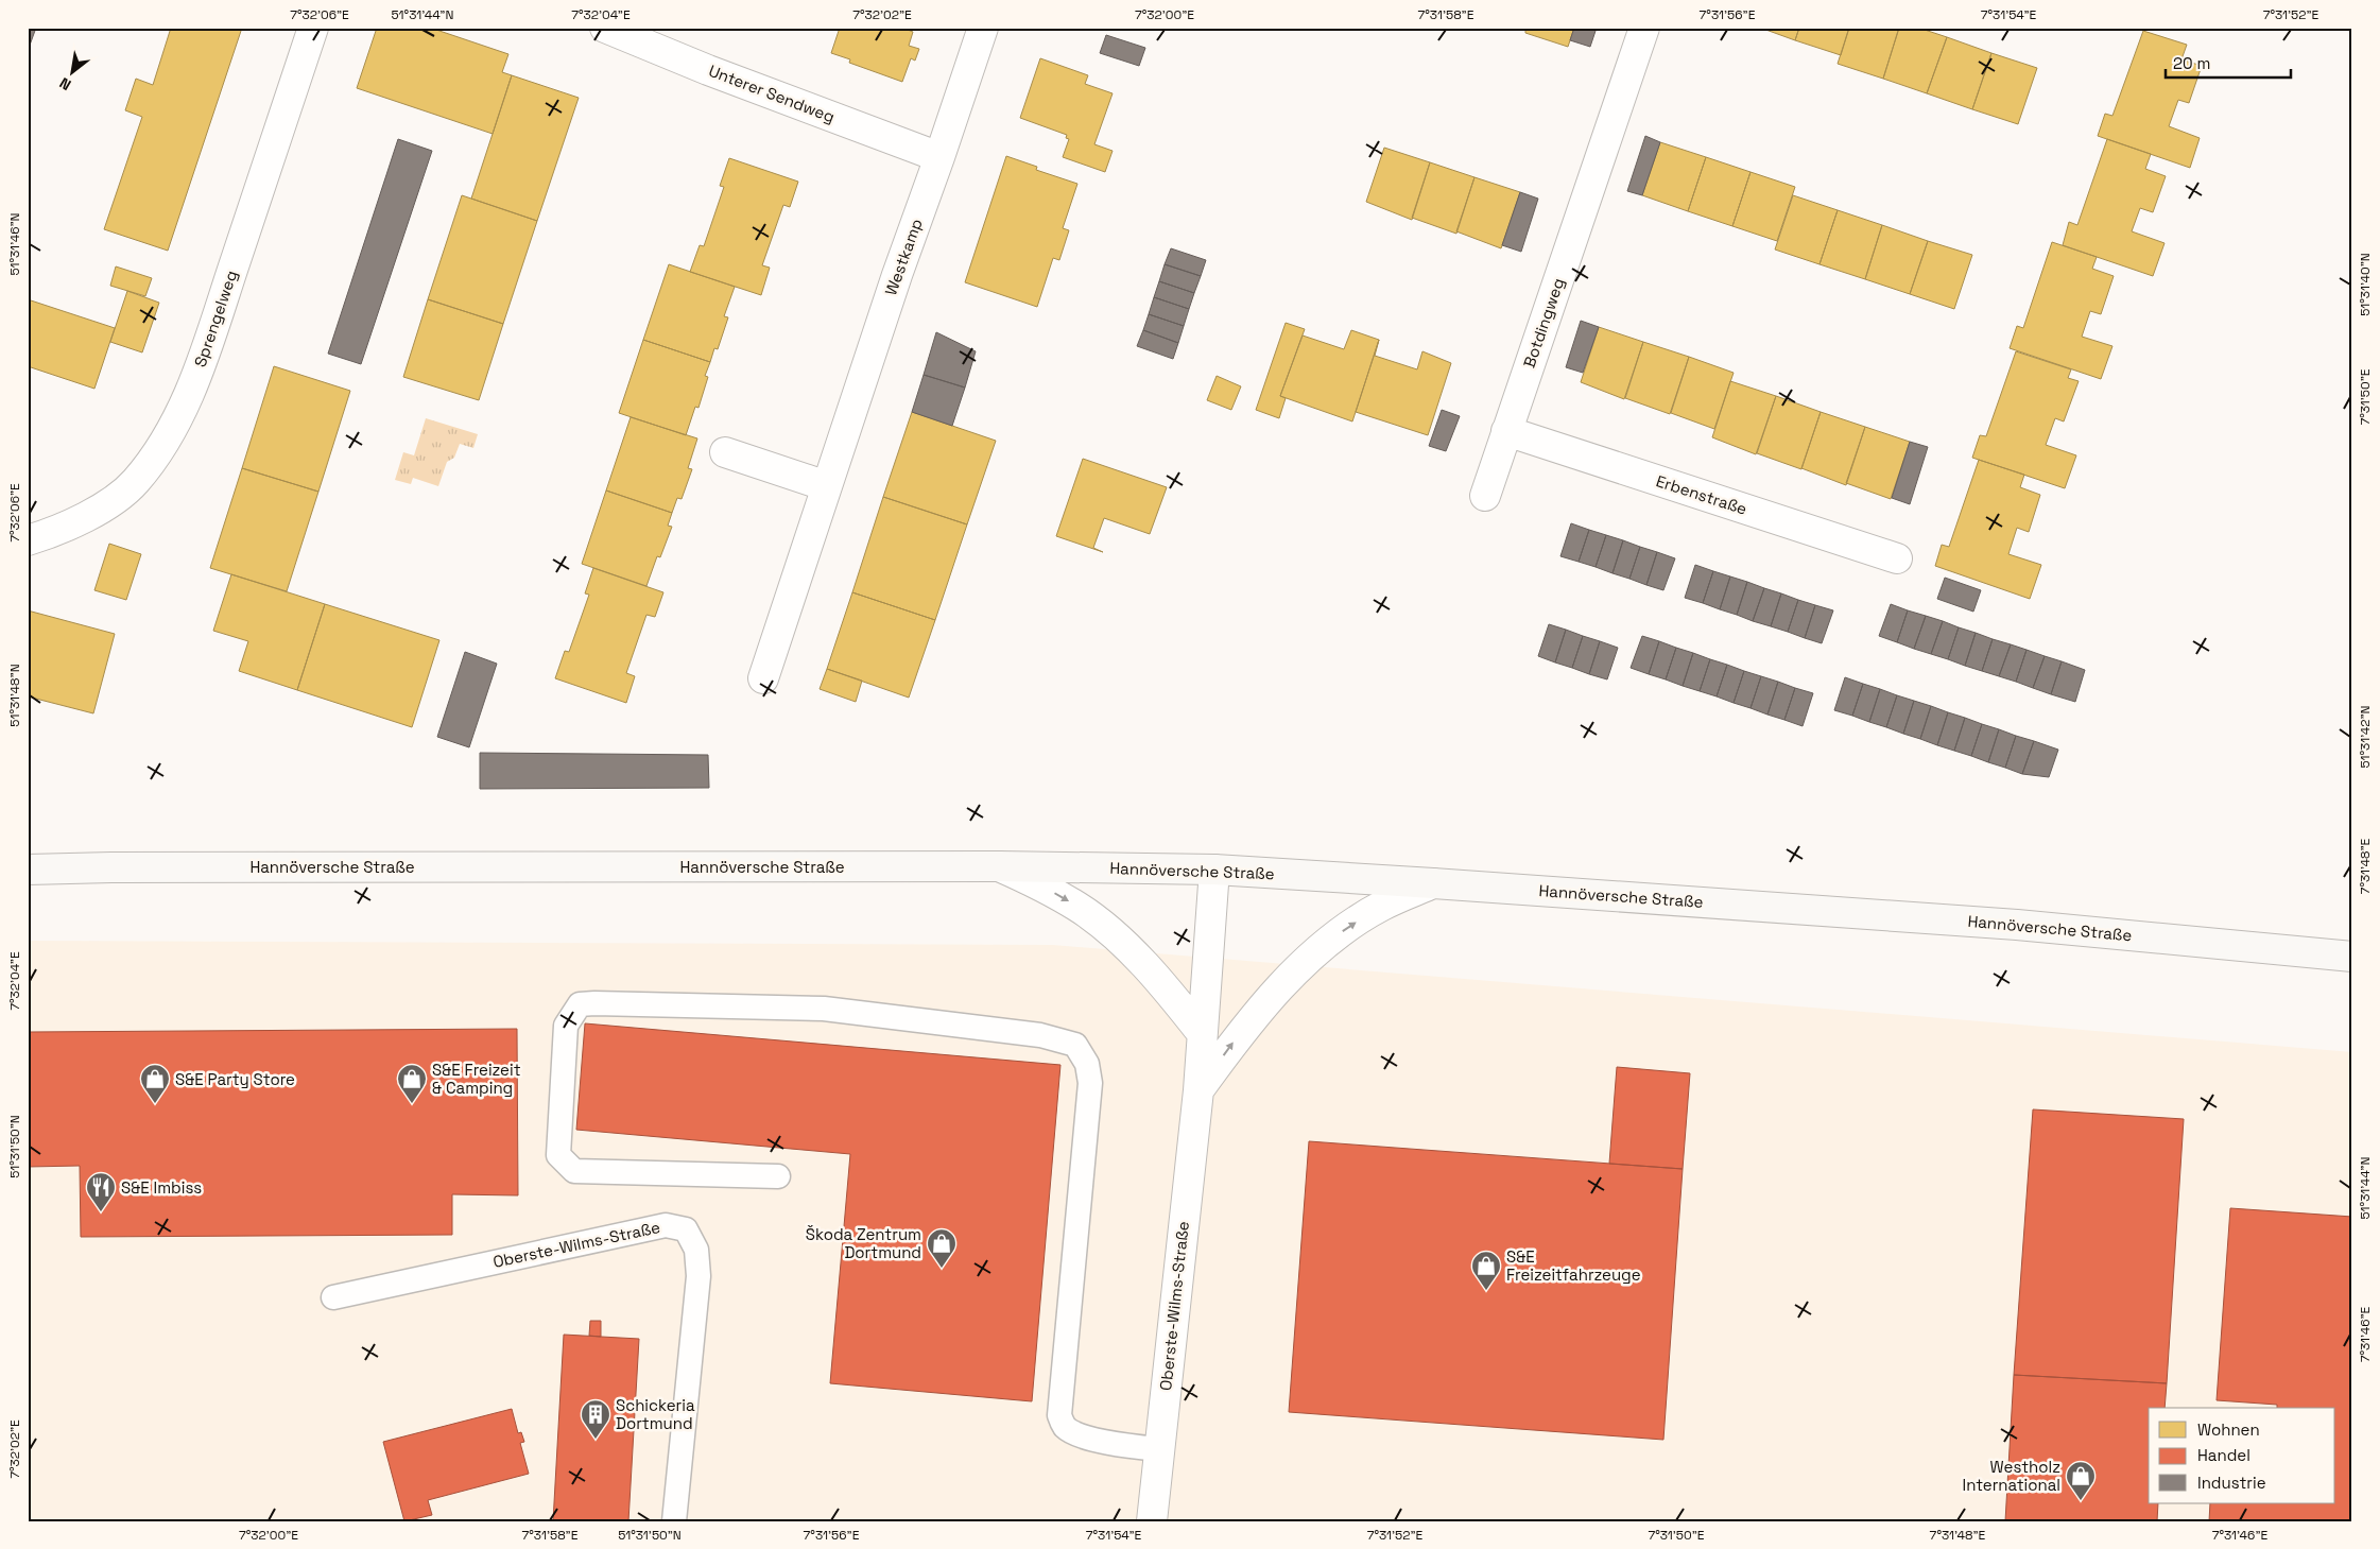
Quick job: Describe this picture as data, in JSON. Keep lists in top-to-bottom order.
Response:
{
  "streets": {
    "main road": ["Hannöversche Straße"],
    "street": [
      "Unterer Sendweg",
      "Westkamp",
      "Sprengelweg",
      "Botdingweg",
      "Erbenstraße",
      "Oberste-Wilms-Straße"
    ]
  },
  "crossings": [
    ["Unterer Sendweg", "Westkamp"],
    ["Botdingweg", "Erbenstraße"],
    ["Hannöversche Straße", "Oberste-Wilms-Straße"]
  ],
  "places": {
    "shop": [
      "S&E Party Store",
      "S&E Freizeit & Camping",
      "Škoda Zentrum Dortmund",
      "S&E Freizeitfahrzeuge",
      "Westholz International"
    ],
    "restaurant": ["S&E Imbiss"],
    "building": ["Schickeria Dortmund"]
  },
  "legend": ["Wohnen", "Handel", "Industrie"],
  "scale_bar": "20 m",
  "north": "bottom left",
  "coordinates": [
    "7°32'06\"E",
    "51°31'44\"N",
    "7°32'04\"E",
    "7°32'02\"E",
    "7°32'00\"E",
    "7°31'58\"E",
    "7°31'56\"E",
    "7°31'54\"E",
    "7°31'52\"E",
    "51°31'46\"N",
    "51°31'40\"N",
    "7°31'50\"E",
    "51°31'48\"N",
    "51°31'42\"N",
    "7°31'48\"E",
    "51°31'50\"N",
    "7°31'46\"E"
  ]
}
